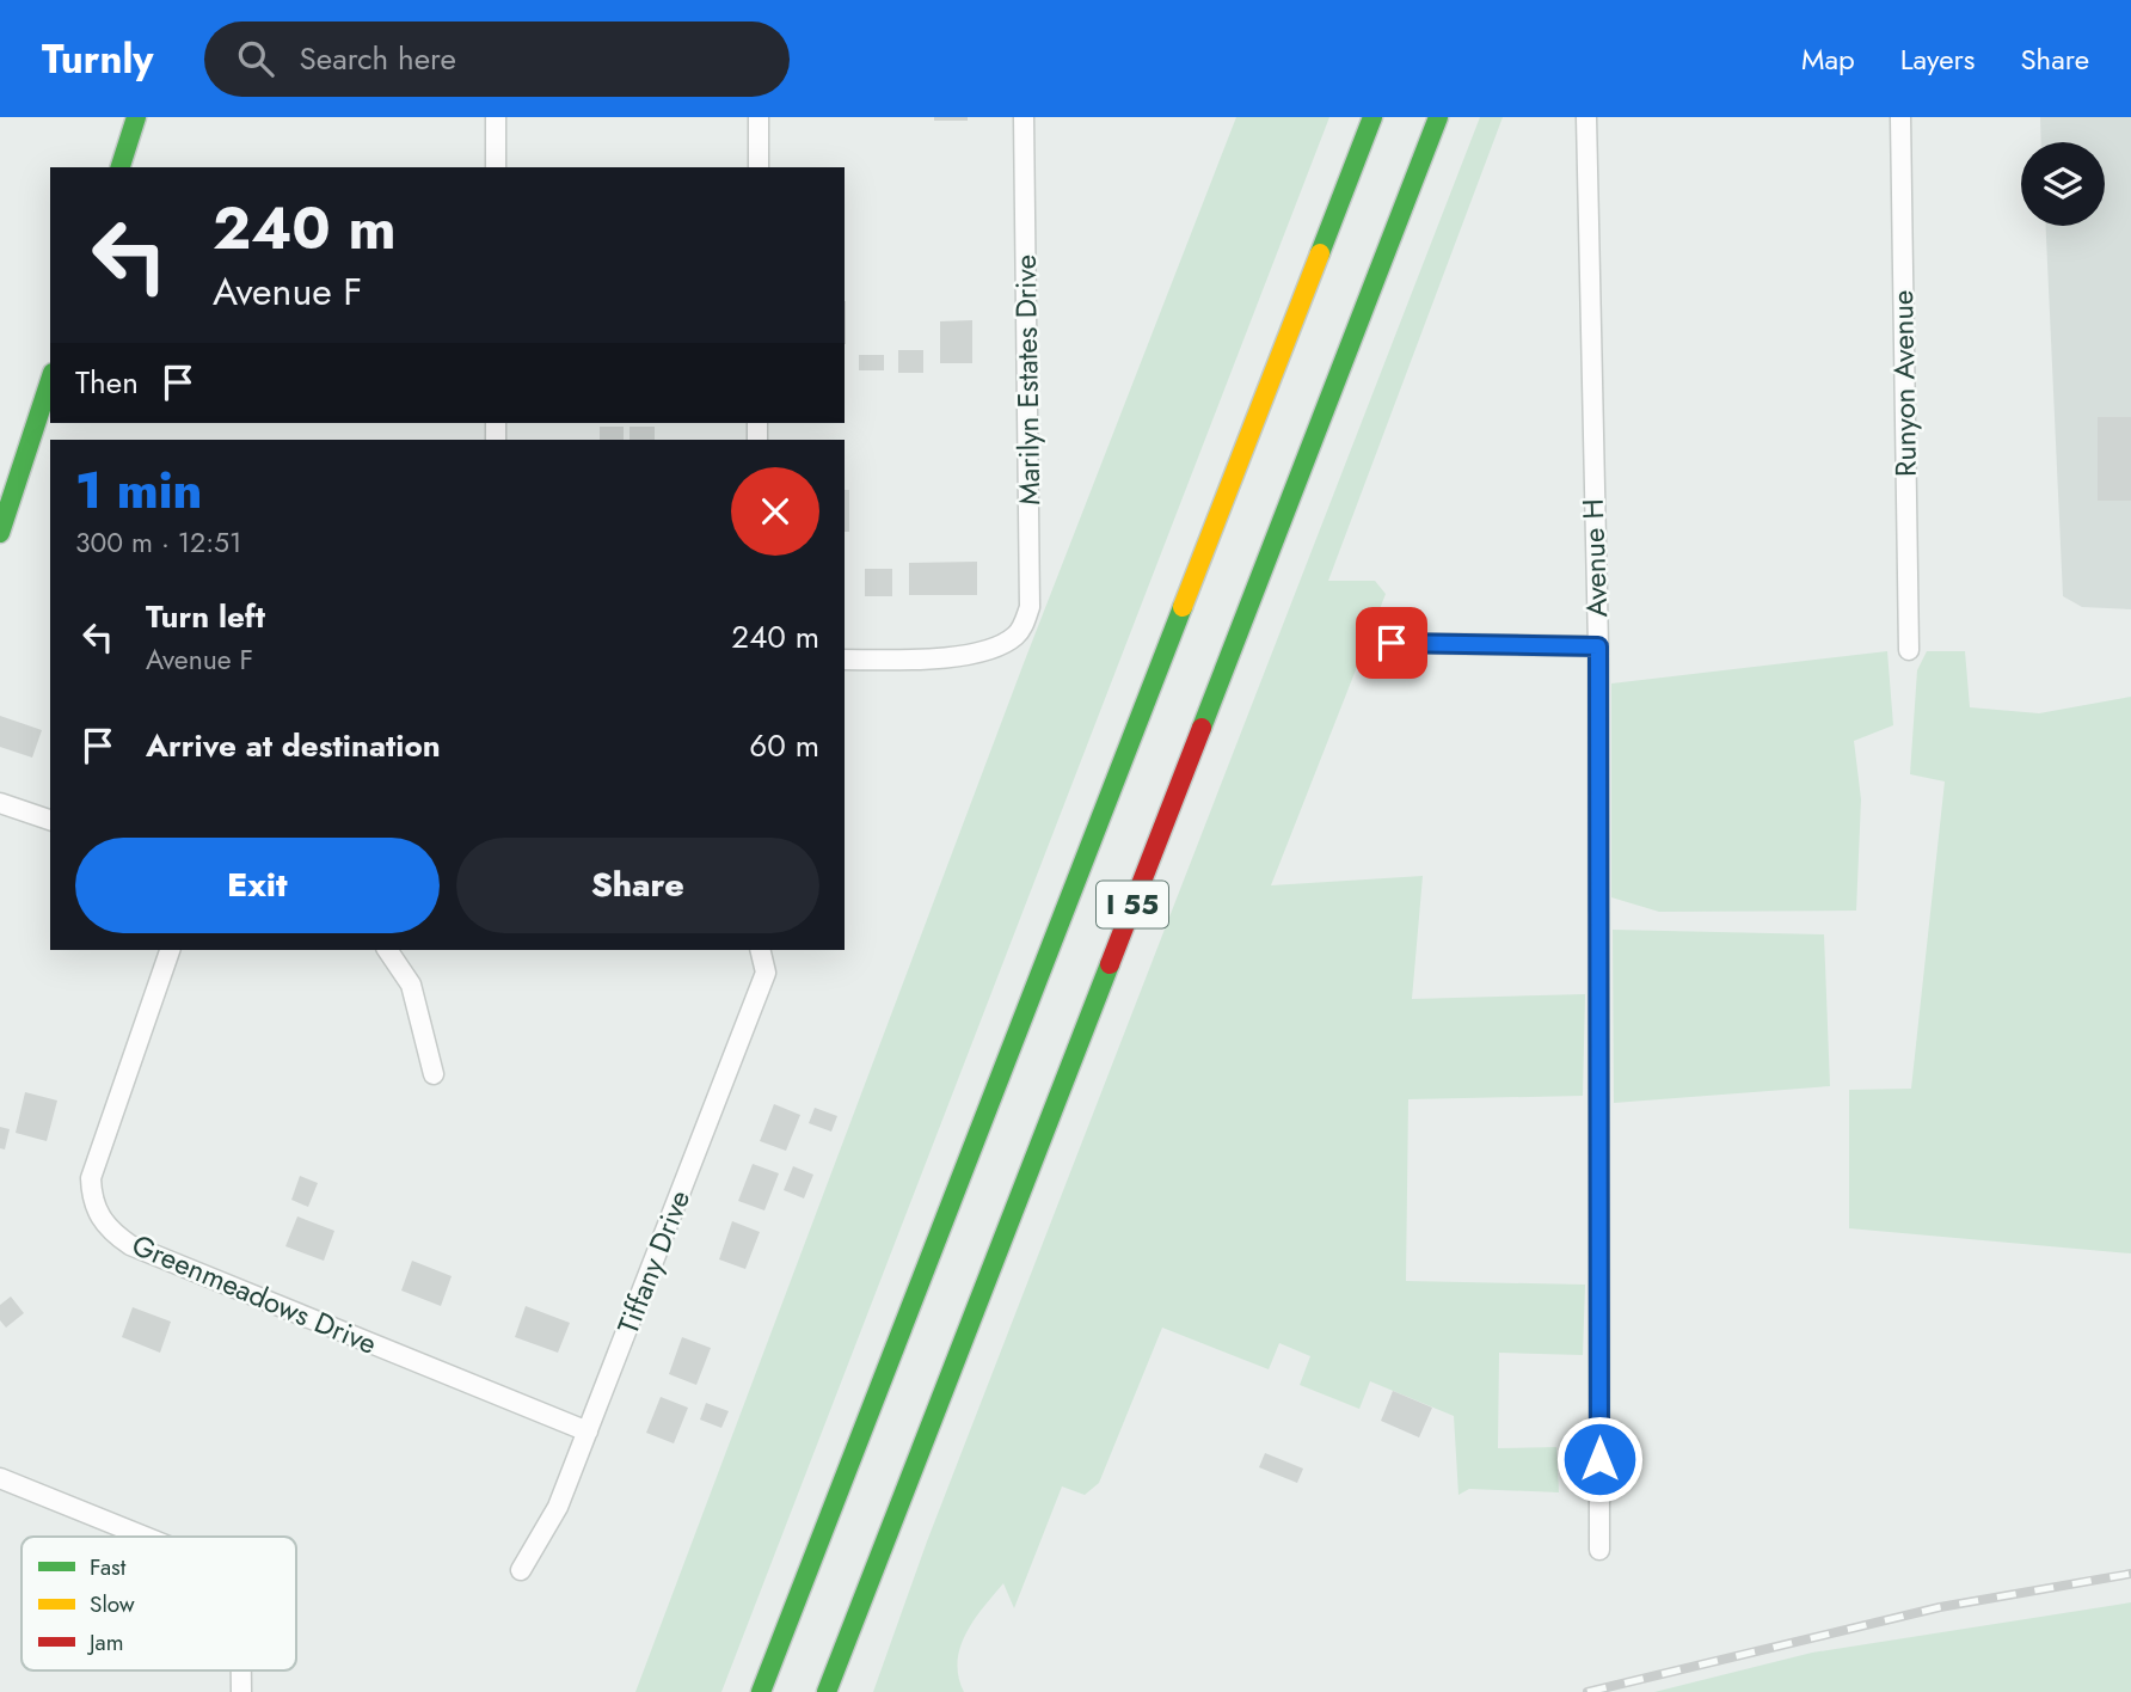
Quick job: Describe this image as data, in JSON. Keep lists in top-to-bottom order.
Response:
{
  "streets": {
    "main road": ["I 55"],
    "street": [
      "Marilyn Estates Drive",
      "Runyon Avenue",
      "Avenue H",
      "Tiffany Drive",
      "Greenmeadows Drive"
    ]
  },
  "crossings": [
    ["Tiffany Drive", "Greenmeadows Drive"]
  ],
  "legend": ["Fast", "Slow", "Jam"],
  "page": {
    "header": "Turnly",
    "search": "Search here",
    "nav": ["Map", "Layers", "Share"],
    "turn": ["240 m", "Avenue F"],
    "then": "Then",
    "heading": ["1 min", "300 m · 12:51"],
    "list": [
      {
        "name": "Turn left",
        "note": "Avenue F",
        "value": "240 m"
      },
      {
        "name": "Arrive at destination",
        "value": "60 m"
      }
    ],
    "buttons": ["Exit", "Share"]
  }
}
